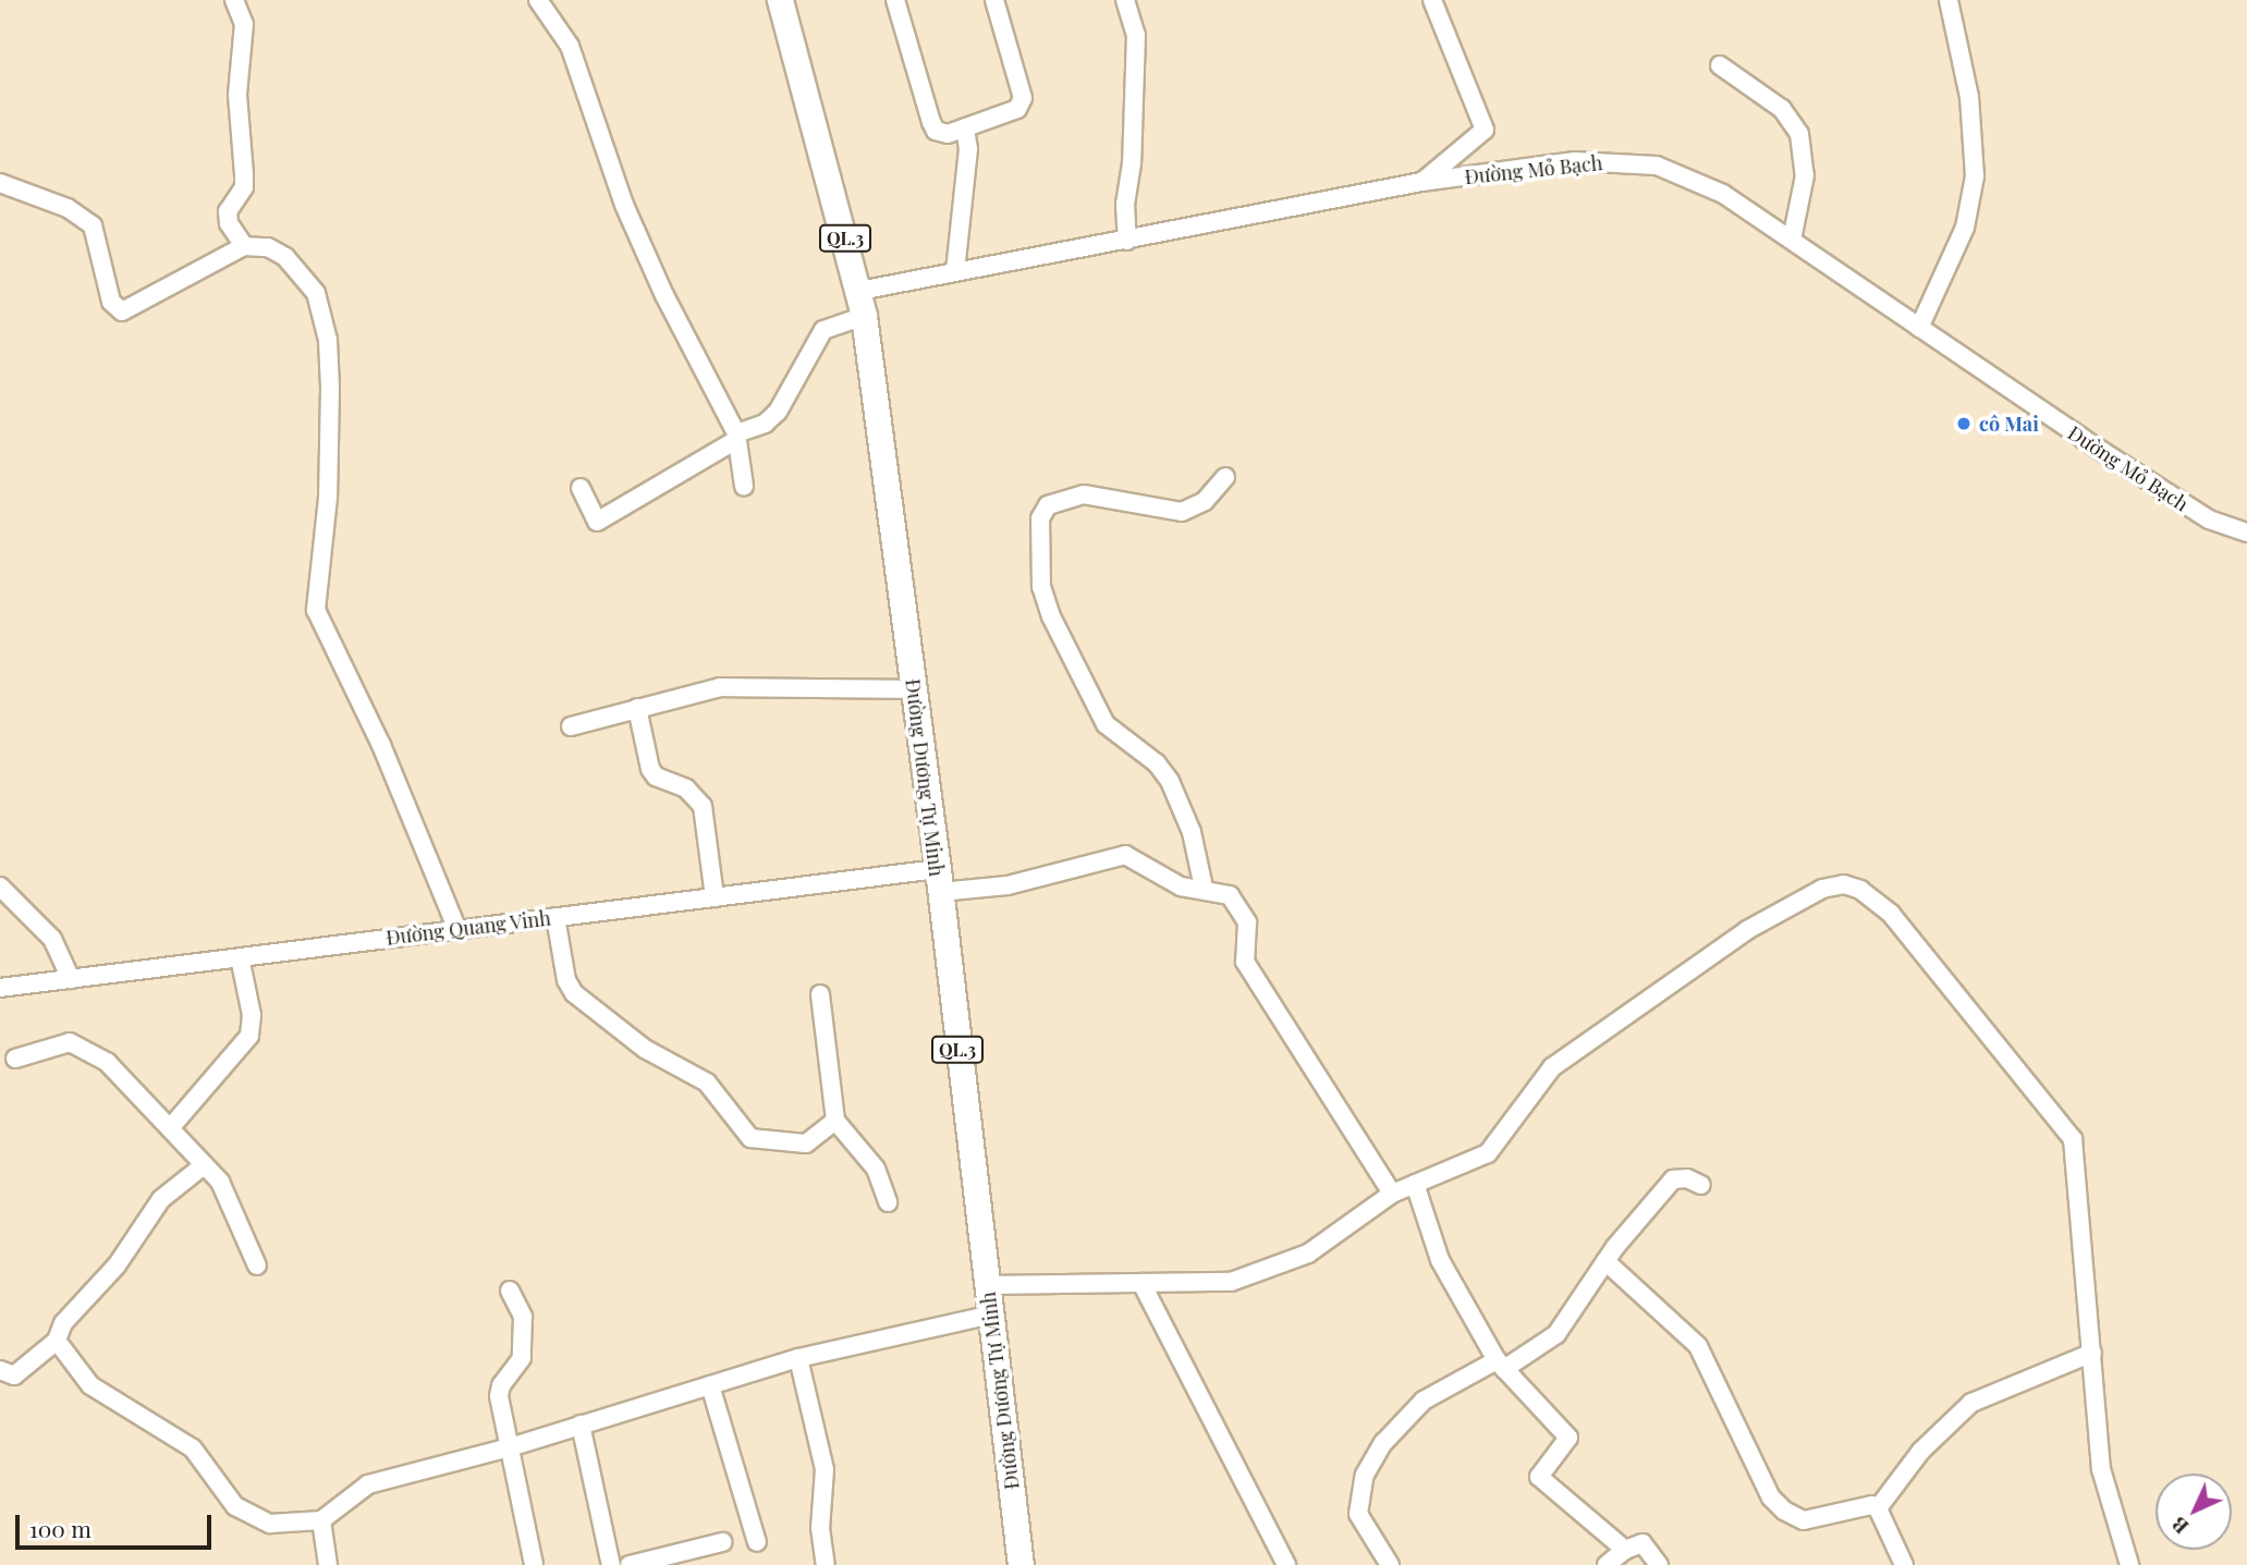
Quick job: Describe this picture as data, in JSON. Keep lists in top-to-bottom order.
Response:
{
  "streets": {
    "highway": ["QL.3", "Đường Dương Tự Minh"],
    "street": ["Đường Mỏ Bạch", "Đường Quang Vinh"]
  },
  "crossings": [
    ["Đường Mỏ Bạch", "Đường Dương Tự Minh"],
    ["Đường Dương Tự Minh", "Đường Quang Vinh"]
  ],
  "places": ["cô Mai"],
  "scale_bar": "100 m",
  "north": "bottom left"
}
